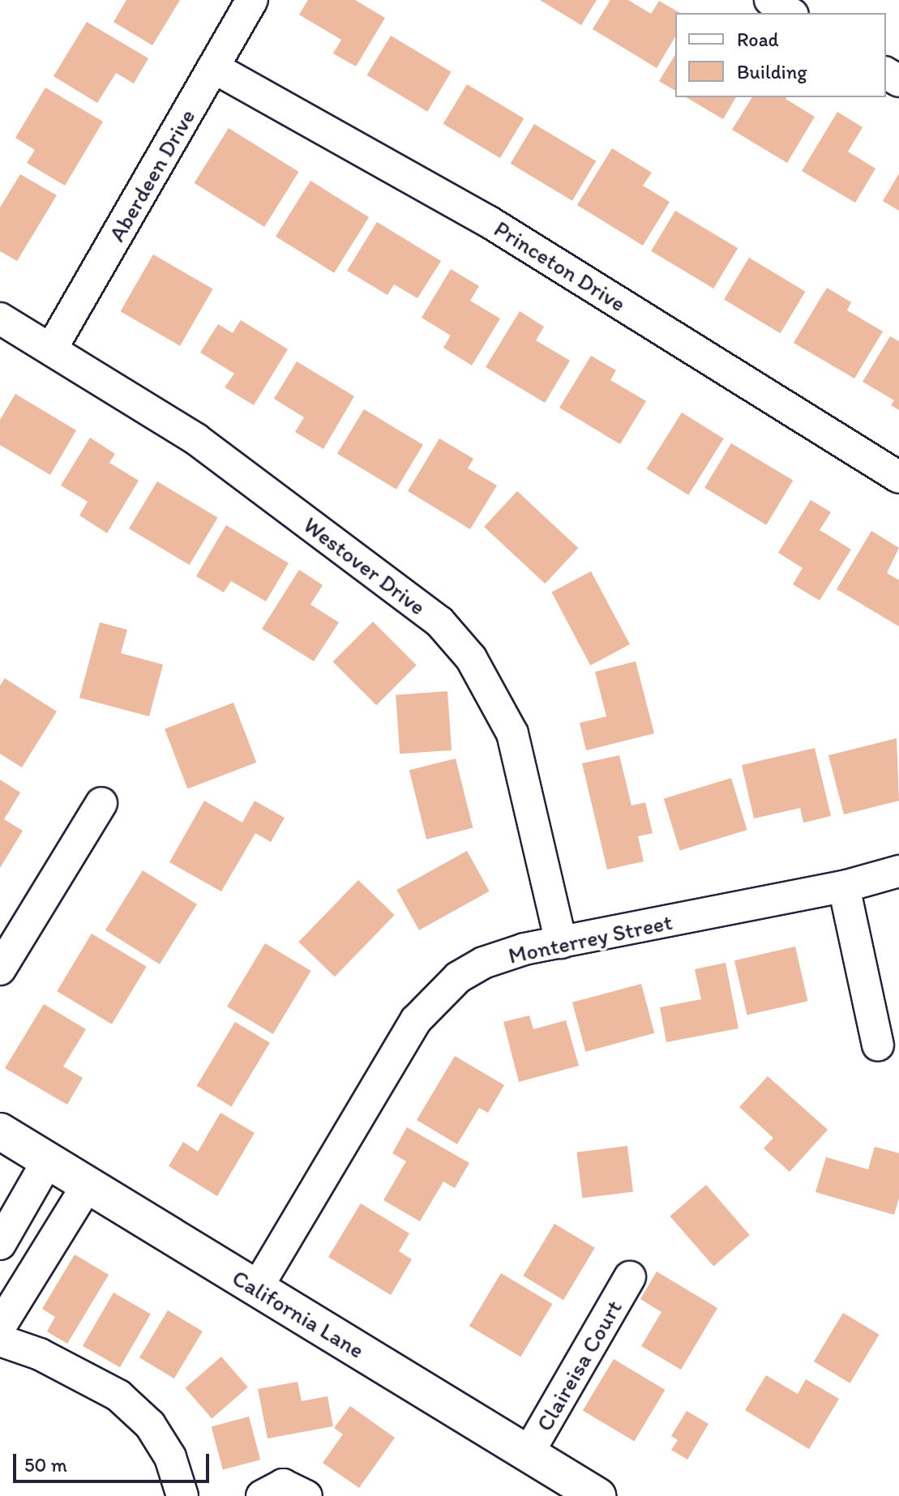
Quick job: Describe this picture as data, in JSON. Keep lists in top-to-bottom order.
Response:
{
  "streets": {
    "street": [
      "Aberdeen Drive",
      "Princeton Drive",
      "Westover Drive",
      "Monterrey Street",
      "California Lane",
      "Claireisa Court"
    ]
  },
  "crossings": [
    ["Aberdeen Drive", "Princeton Drive"],
    ["Aberdeen Drive", "Westover Drive"],
    ["Westover Drive", "Monterrey Street"],
    ["Monterrey Street", "California Lane"],
    ["California Lane", "Claireisa Court"]
  ],
  "legend": ["Road", "Building"],
  "scale_bar": "50 m"
}
